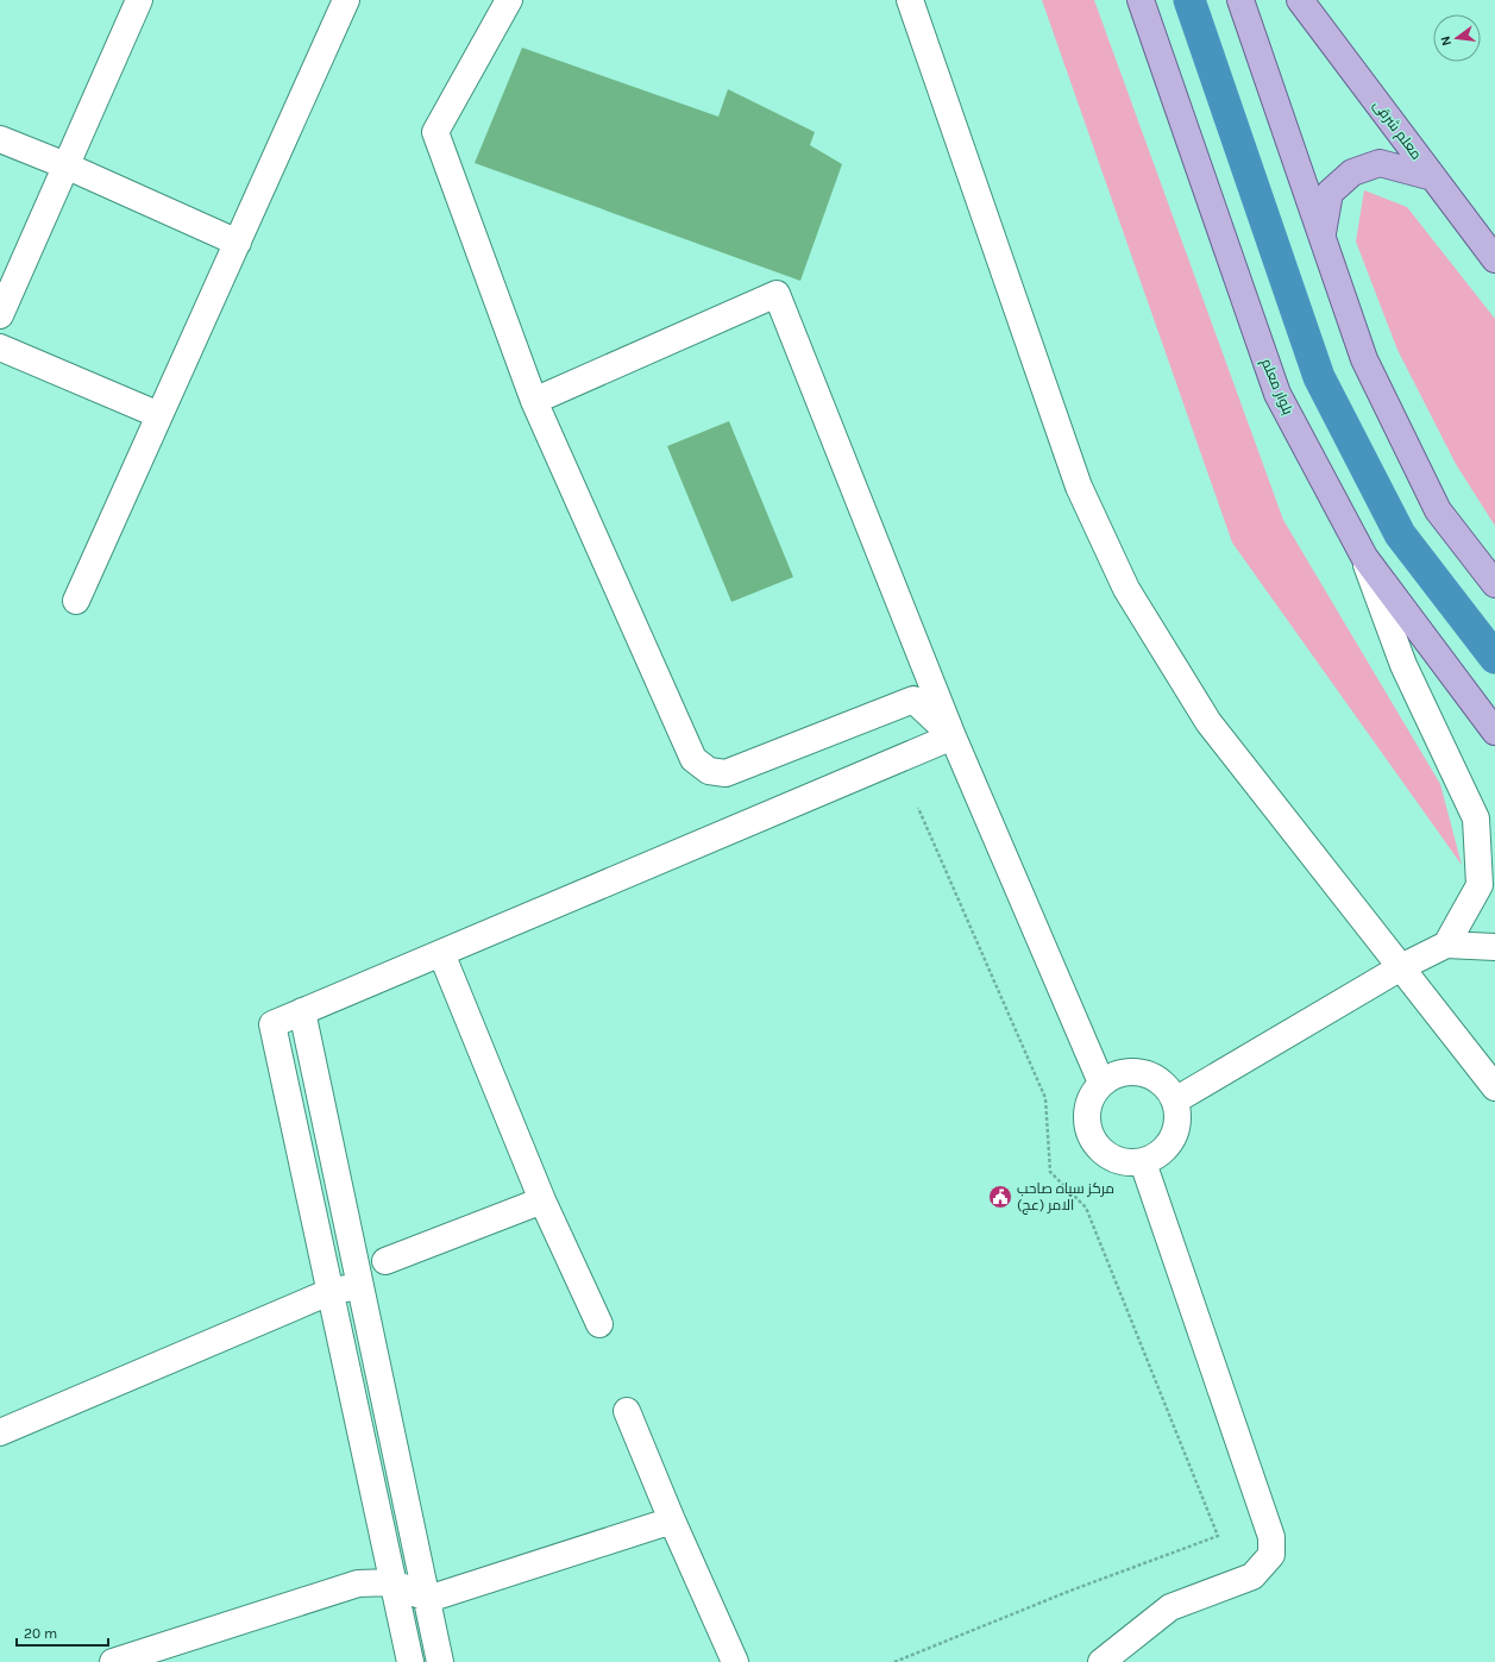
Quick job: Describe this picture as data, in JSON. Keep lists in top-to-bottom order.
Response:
{
  "streets": {
    "main road": ["معلم شرقی", "بلوار معلم"]
  },
  "places": {
    "public building": ["مرکز سپاه صاحب الامر (عج)"]
  },
  "scale_bar": "20 m",
  "north": "left"
}
